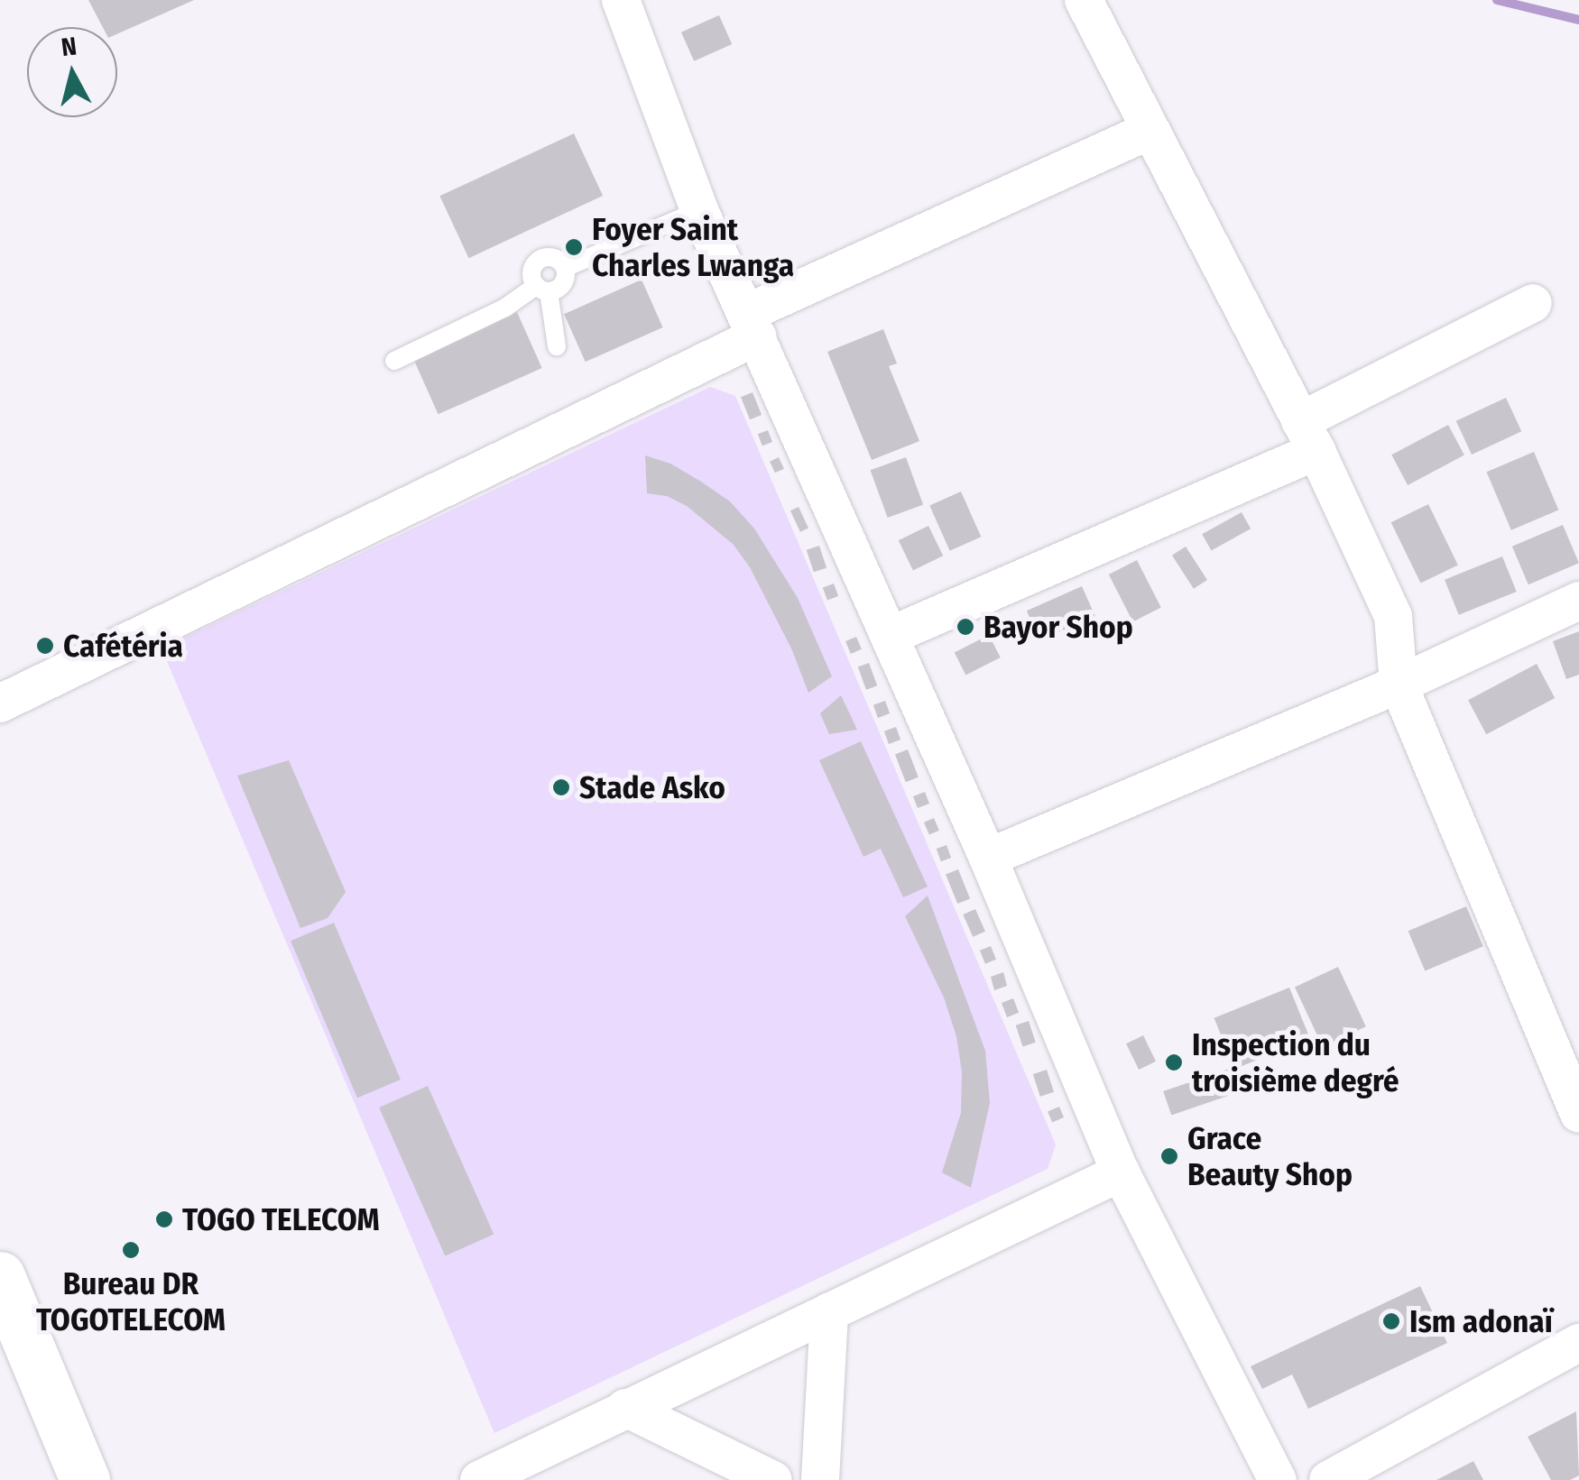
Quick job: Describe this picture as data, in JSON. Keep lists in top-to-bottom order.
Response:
{
  "places": [
    "Foyer Saint Charles Lwanga",
    "Bayor Shop",
    "Cafétéria",
    "Stade Asko",
    "Inspection du troisième degré",
    "Grace Beauty Shop",
    "TOGO TELECOM",
    "Bureau DR TOGOTELECOM",
    "Ism adonaï"
  ],
  "north": "top"
}
